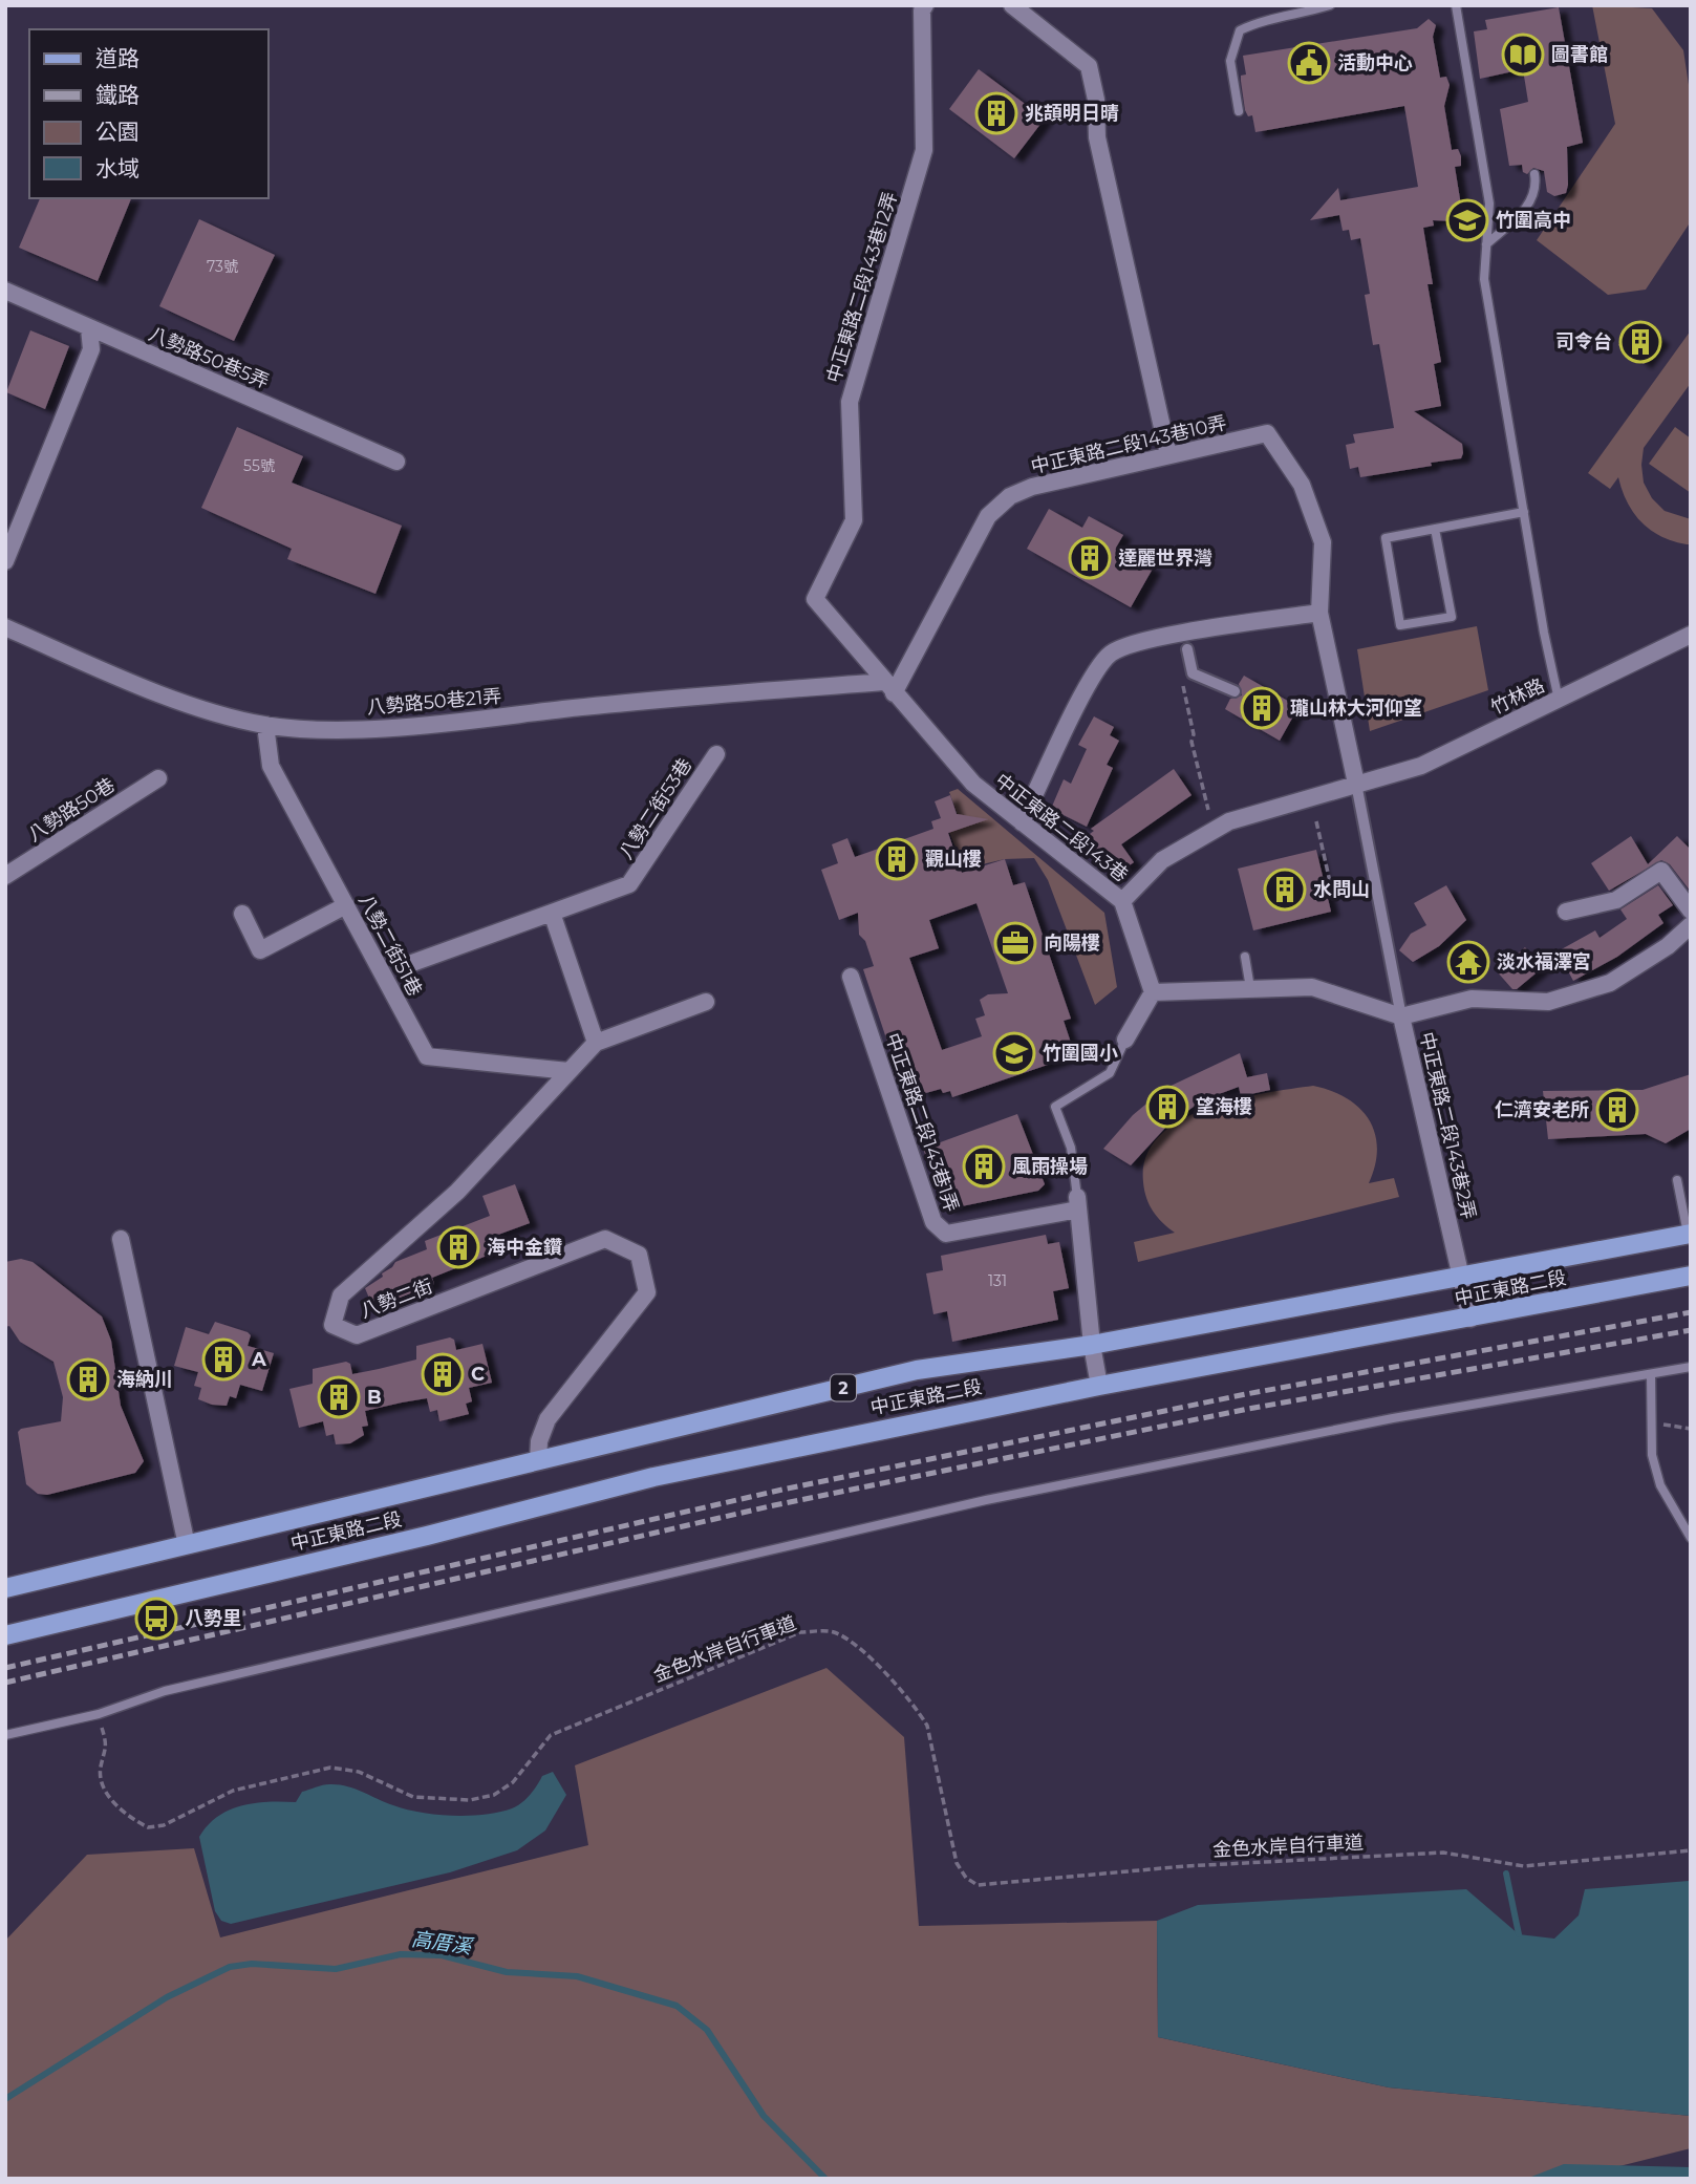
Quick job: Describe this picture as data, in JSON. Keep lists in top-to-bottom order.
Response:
{
  "streets": {
    "main road": ["中正東路二段", "2"],
    "street": [
      "中正東路二段143巷12弄",
      "八勢路50巷5弄",
      "中正東路二段143巷10弄",
      "竹林路",
      "八勢路50巷21弄",
      "八勢二街53巷",
      "八勢路50巷",
      "中正東路二段143巷",
      "八勢二街51巷",
      "中正東路二段143巷1弄",
      "中正東路二段143巷2弄",
      "八勢二街"
    ],
    "path": ["金色水岸自行車道"]
  },
  "crossings": [
    ["中正東路二段143巷12弄", "中正東路二段143巷10弄"],
    ["中正東路二段143巷12弄", "八勢路50巷21弄"],
    ["中正東路二段143巷12弄", "中正東路二段143巷"],
    ["中正東路二段143巷10弄", "八勢路50巷21弄"],
    ["中正東路二段143巷10弄", "中正東路二段143巷"],
    ["竹林路", "中正東路二段143巷"],
    ["八勢路50巷21弄", "中正東路二段143巷"],
    ["八勢路50巷21弄", "八勢二街51巷"],
    ["中正東路二段143巷", "中正東路二段143巷2弄"],
    ["八勢二街51巷", "八勢二街"],
    ["中正東路二段143巷2弄", "中正東路二段"],
    ["中正東路二段", "八勢二街"]
  ],
  "water": ["高厝溪"],
  "places": {
    "library": ["圖書館"],
    "public building": ["活動中心"],
    "building": [
      "兆頡明日晴",
      "司令台",
      "達麗世界灣",
      "瓏山林大河仰望",
      "觀山樓",
      "水問山",
      "望海樓",
      "仁濟安老所",
      "風雨操場",
      "海中金鑽",
      "A",
      "C",
      "海納川",
      "B"
    ],
    "school or university": ["竹圍高中", "竹圍國小"],
    "office": ["向陽樓"],
    "temple": ["淡水福澤宮"],
    "bus stop": ["八勢里"]
  },
  "house_numbers": ["73號", "55號", "131"],
  "legend": [
    "道路",
    "鐵路",
    "公園",
    "水域"
  ]
}
